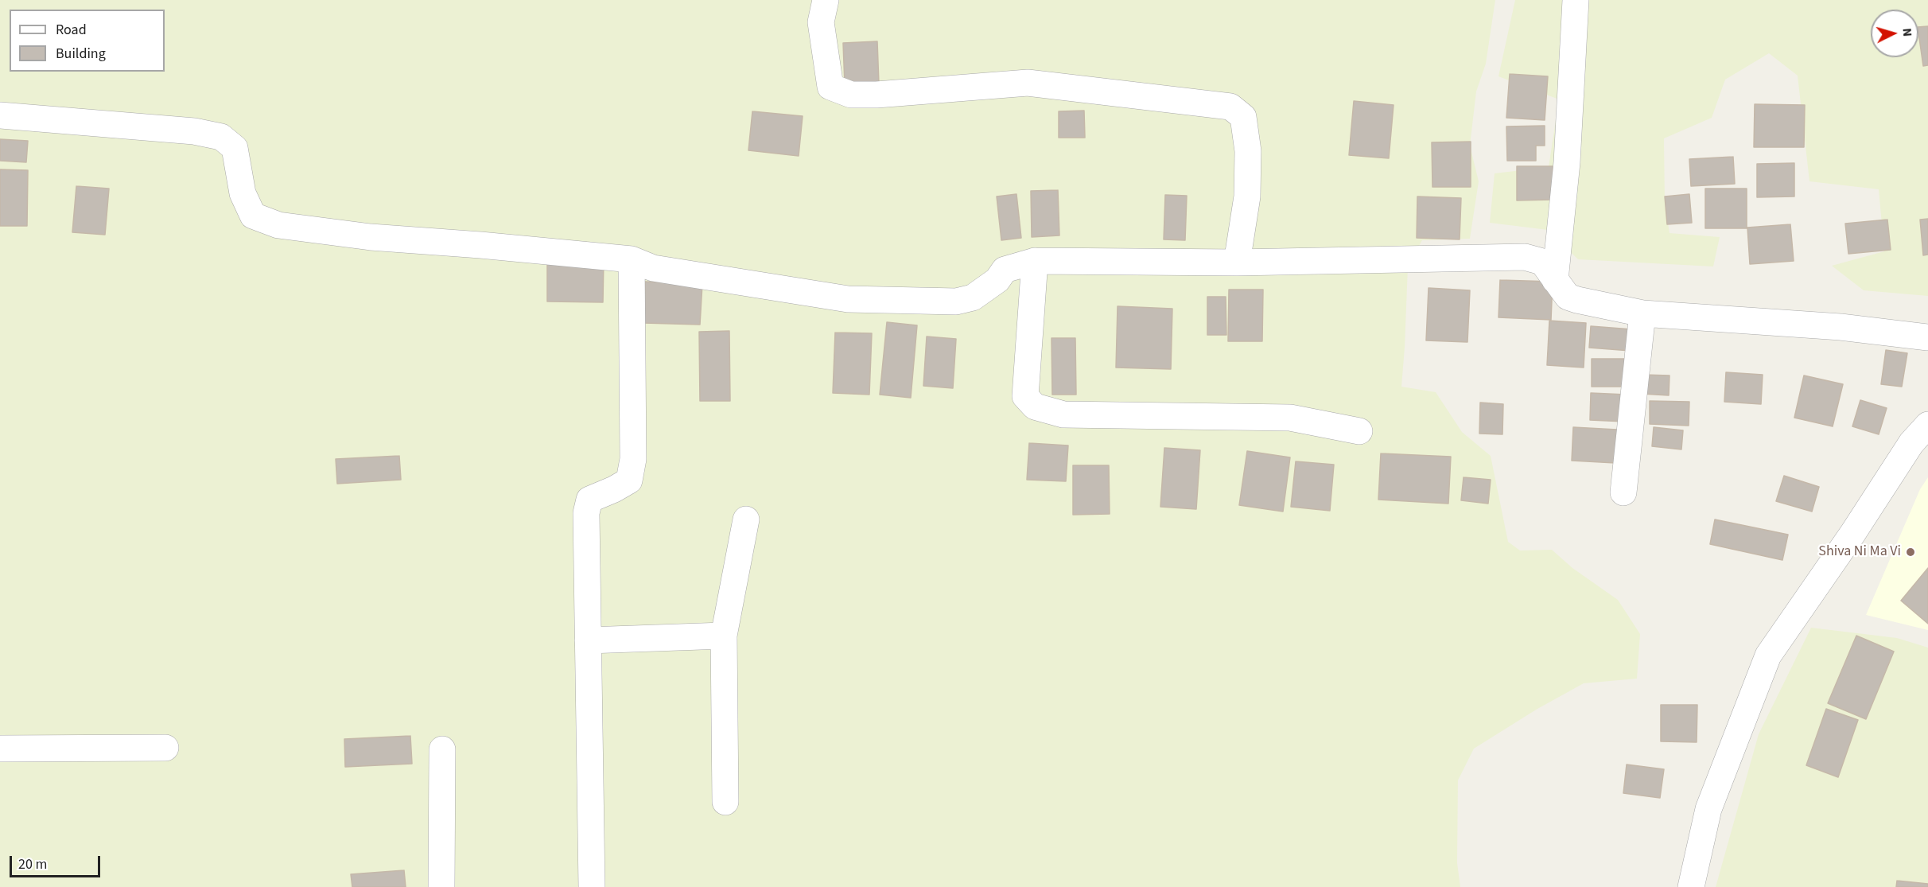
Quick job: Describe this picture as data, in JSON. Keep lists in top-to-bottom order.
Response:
{
  "places": ["Shiva Ni Ma Vi"],
  "legend": ["Road", "Building"],
  "scale_bar": "20 m",
  "north": "right"
}
